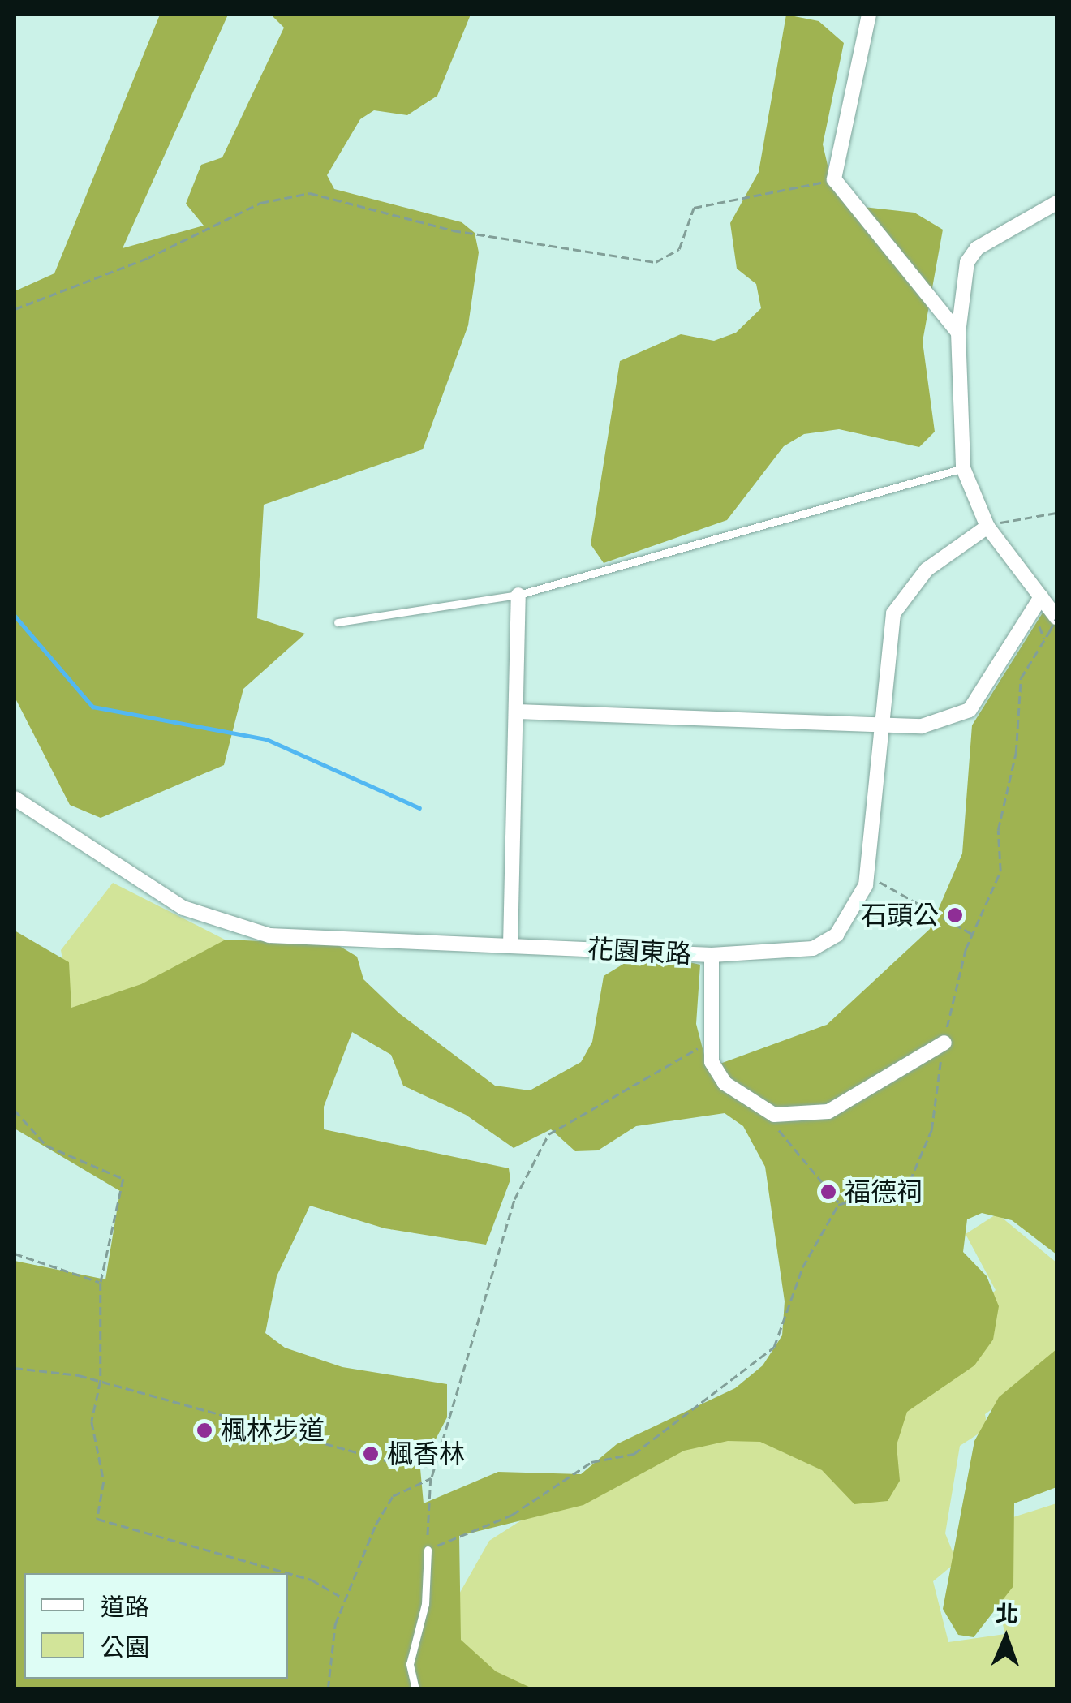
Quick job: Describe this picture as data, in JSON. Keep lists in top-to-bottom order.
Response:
{
  "streets": {
    "street": ["花園東路"]
  },
  "places": [
    "石頭公",
    "福德祠",
    "楓林步道",
    "楓香林"
  ],
  "legend": ["道路", "公園"],
  "north": "top"
}
